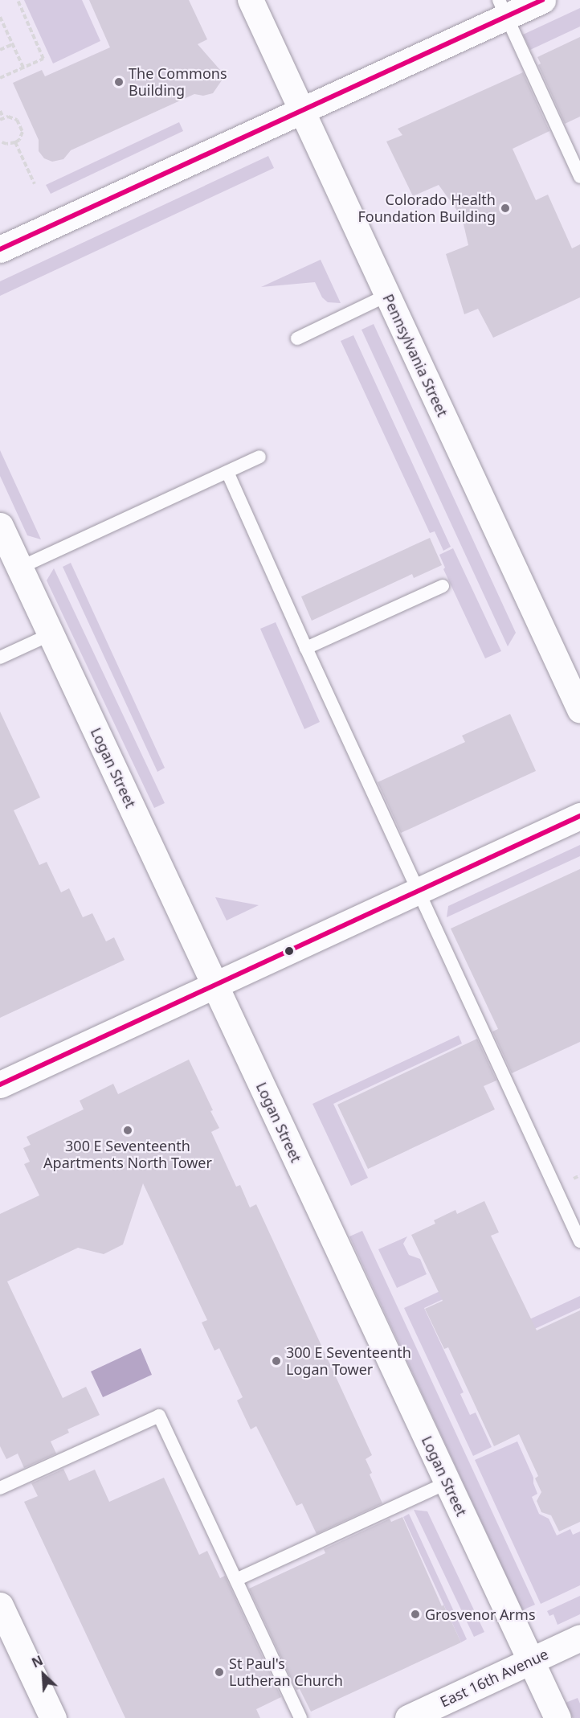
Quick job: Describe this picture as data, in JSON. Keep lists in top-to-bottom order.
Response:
{
  "streets": {
    "main road": ["Logan Street", "East 16th Avenue"],
    "street": ["Pennsylvania Street"]
  },
  "crossings": [
    ["Logan Street", "East 16th Avenue"]
  ],
  "places": [
    "The Commons Building",
    "Colorado Health Foundation Building",
    "300 E Seventeenth Apartments North Tower",
    "300 E Seventeenth Logan Tower",
    "Grosvenor Arms",
    "St Paul's Lutheran Church"
  ],
  "north": "top left"
}
